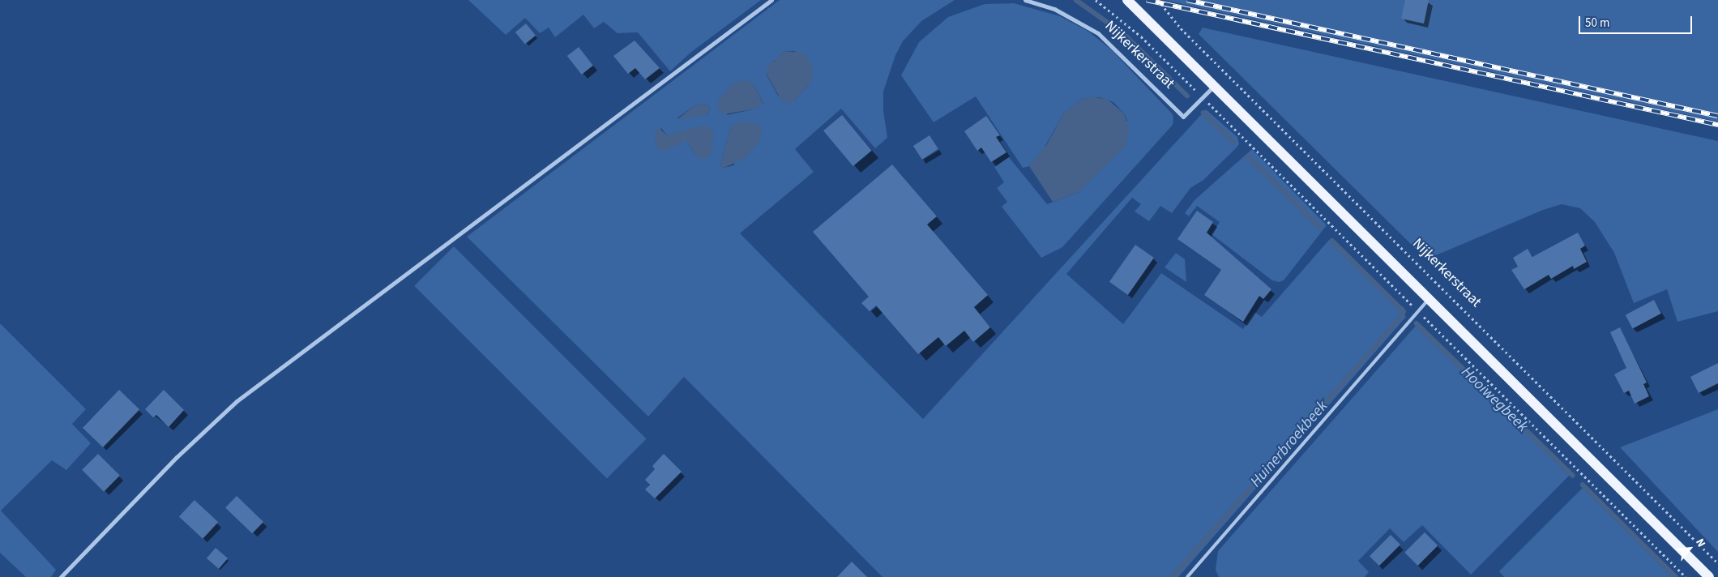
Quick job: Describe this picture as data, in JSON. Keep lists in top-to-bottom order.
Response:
{
  "streets": {
    "main road": ["Nijkerkerstraat"]
  },
  "water": ["Hooiwegbeek", "Huinerbroekbeek"],
  "scale_bar": "50 m",
  "north": "top right"
}
